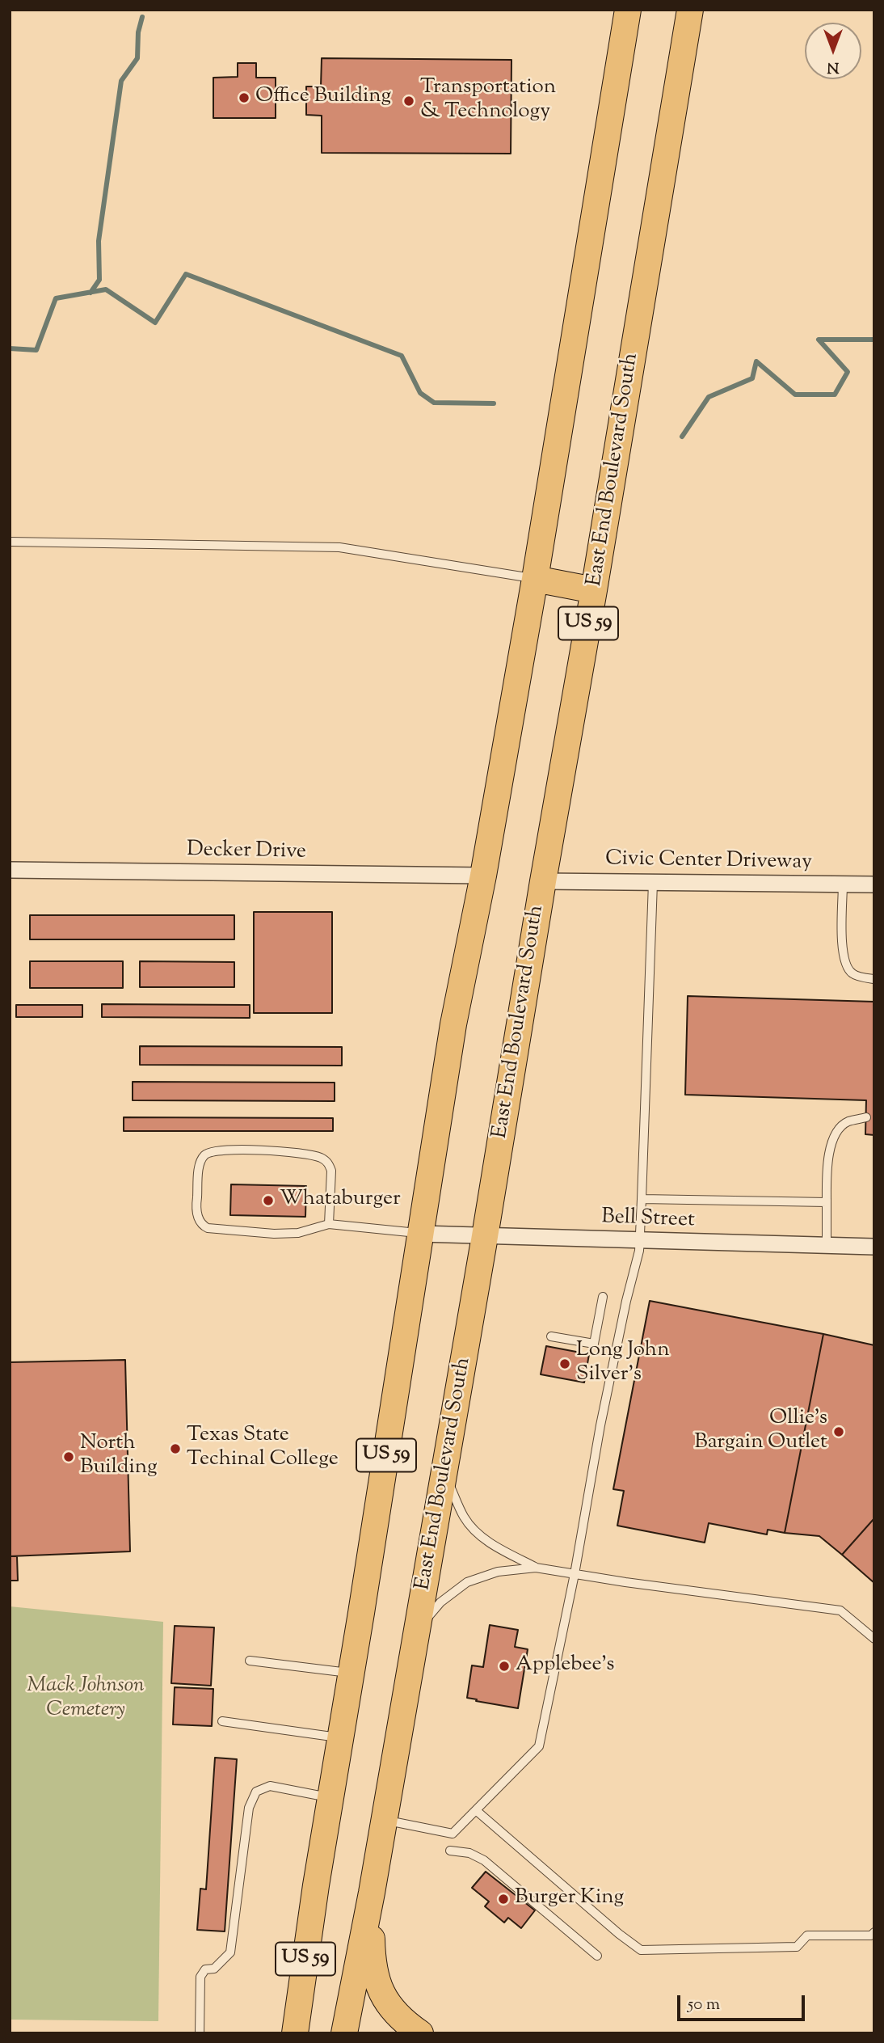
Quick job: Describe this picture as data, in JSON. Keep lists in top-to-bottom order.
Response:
{
  "streets": {
    "highway": ["East End Boulevard South", "US 59"],
    "street": ["Decker Drive", "Civic Center Driveway", "Bell Street"]
  },
  "crossings": [
    ["East End Boulevard South", "Civic Center Driveway"],
    ["East End Boulevard South", "Bell Street"],
    ["US 59", "Decker Drive"],
    ["US 59", "Bell Street"]
  ],
  "parks": ["Mack Johnson Cemetery"],
  "places": [
    "Office Building",
    "Transportation & Technology",
    "Whataburger",
    "Long John Silver's",
    "Ollie's Bargain Outlet",
    "Texas State Techinal College",
    "North Building",
    "Applebee's",
    "Burger King"
  ],
  "scale_bar": "50 m",
  "north": "bottom"
}
